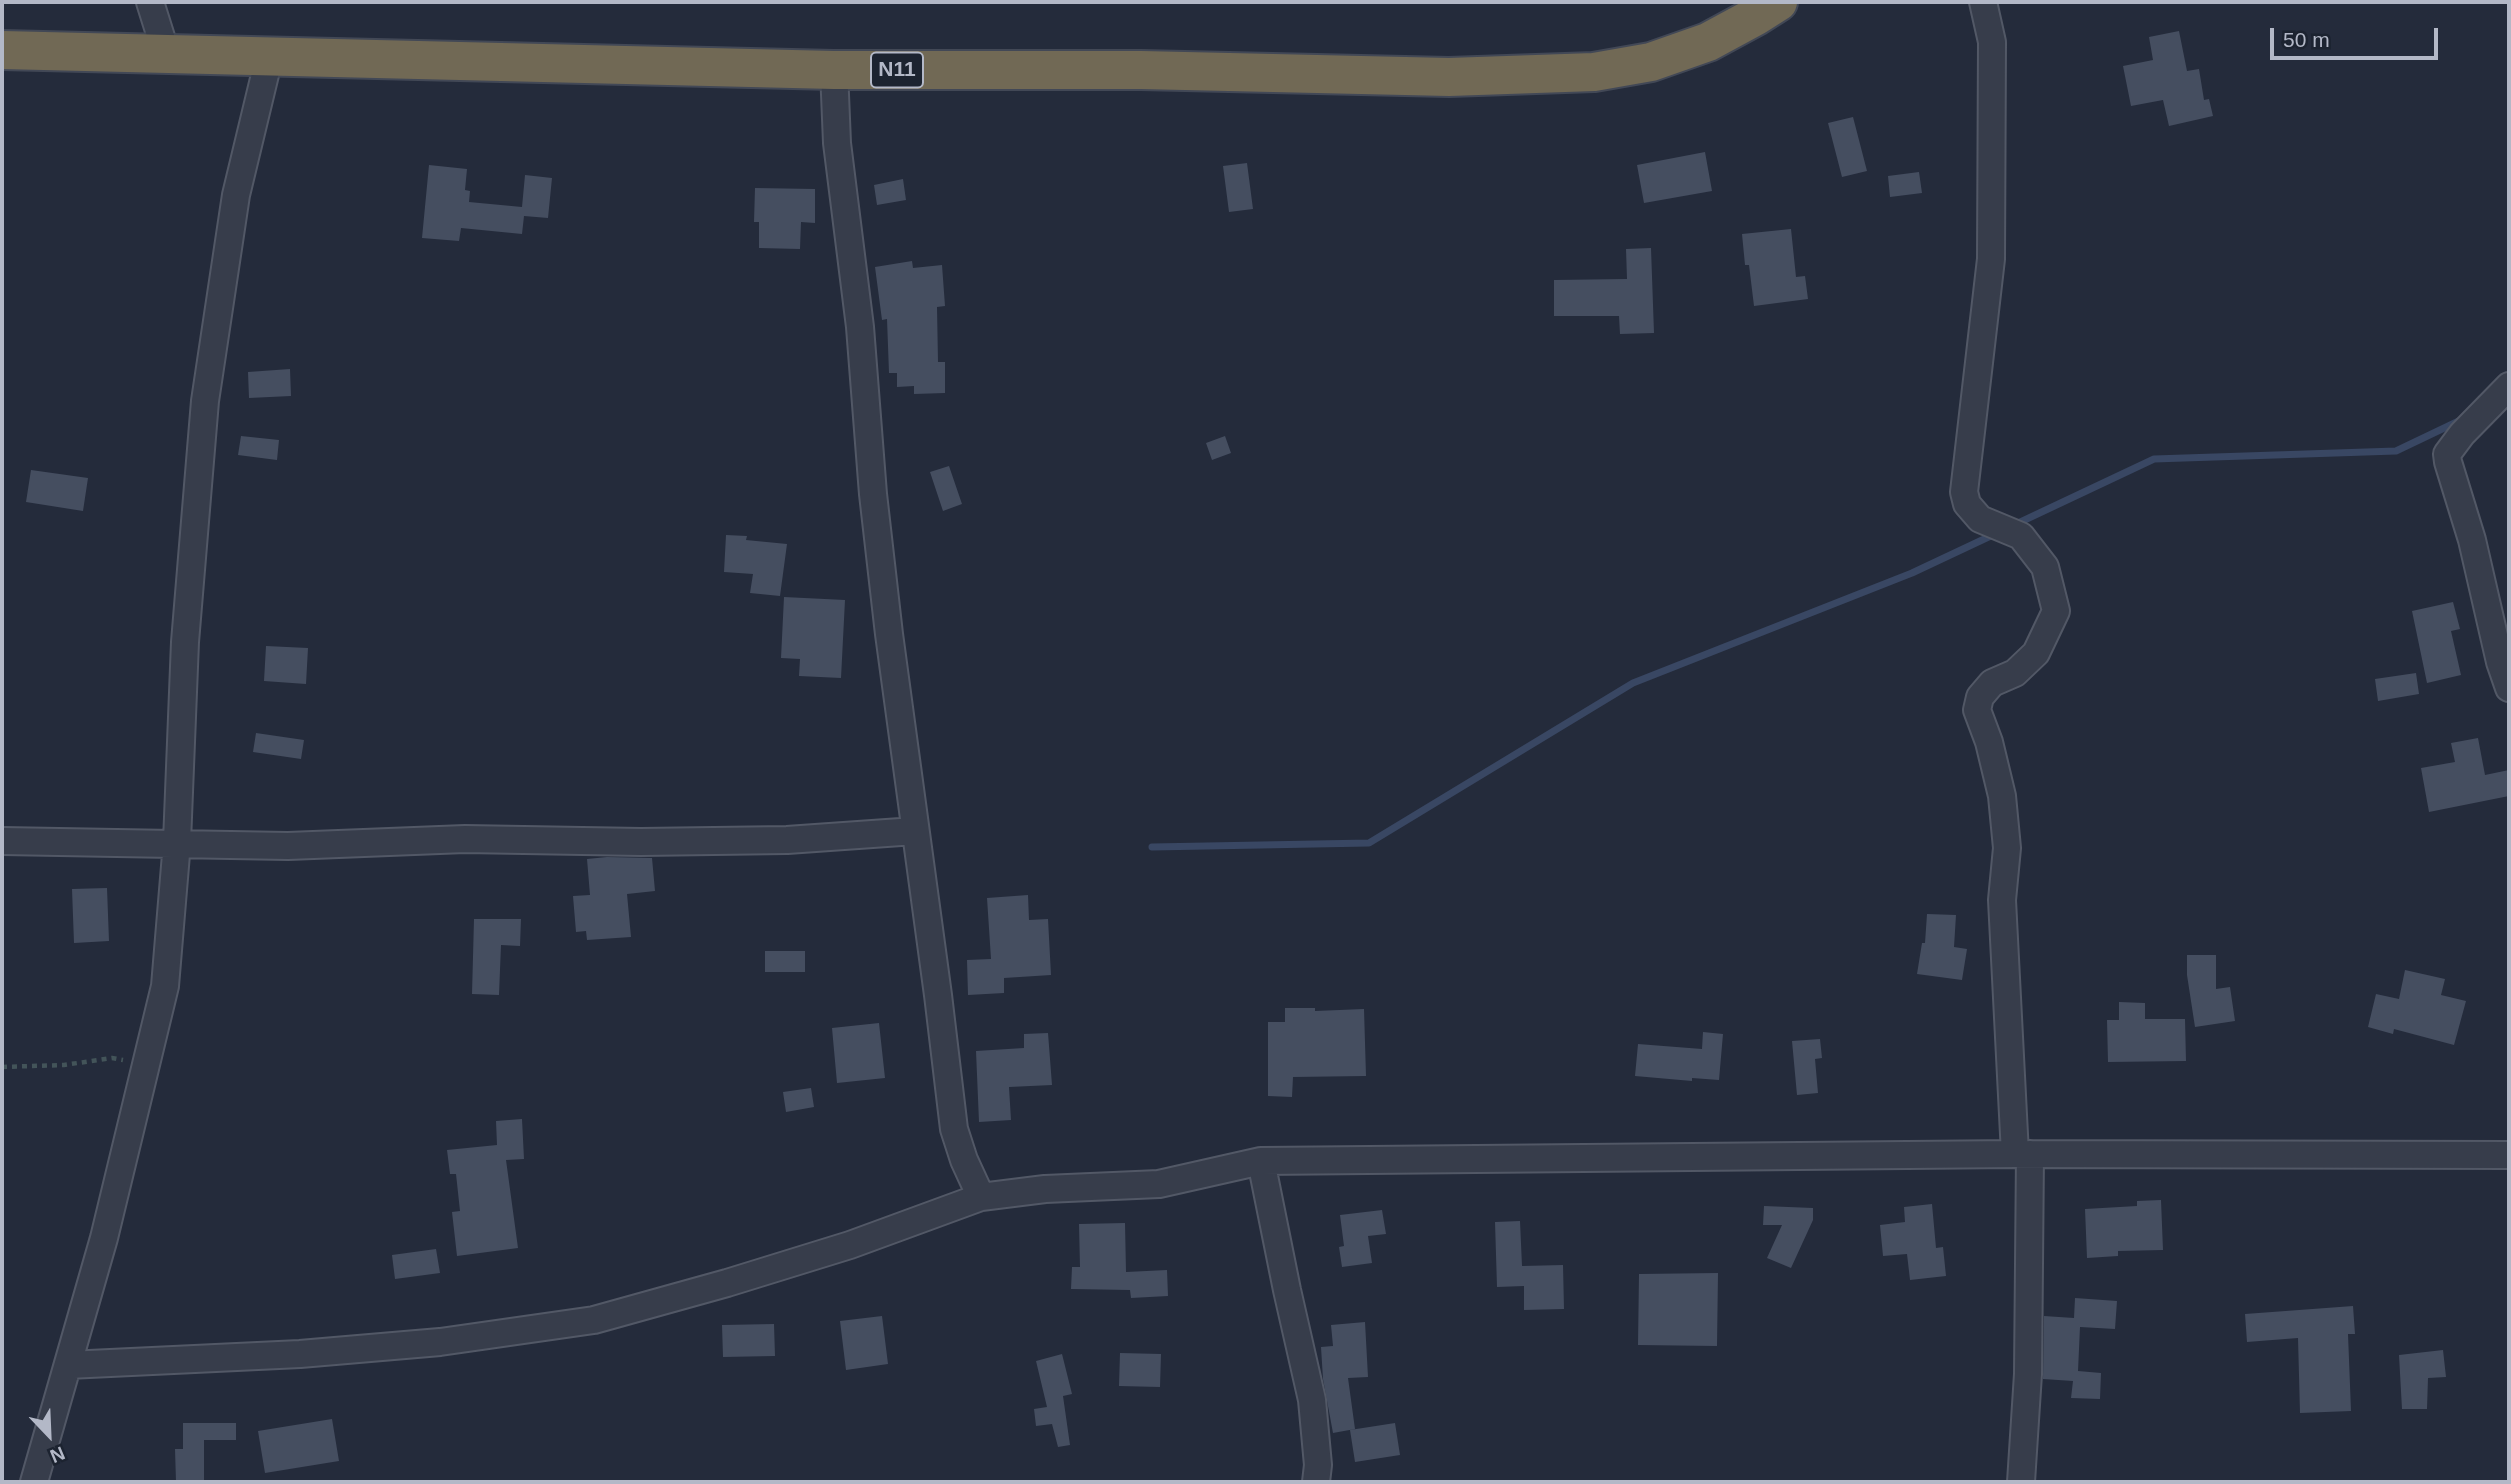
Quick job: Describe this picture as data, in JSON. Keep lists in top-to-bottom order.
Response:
{
  "streets": {
    "highway": ["N11"]
  },
  "scale_bar": "50 m",
  "north": "bottom right"
}
